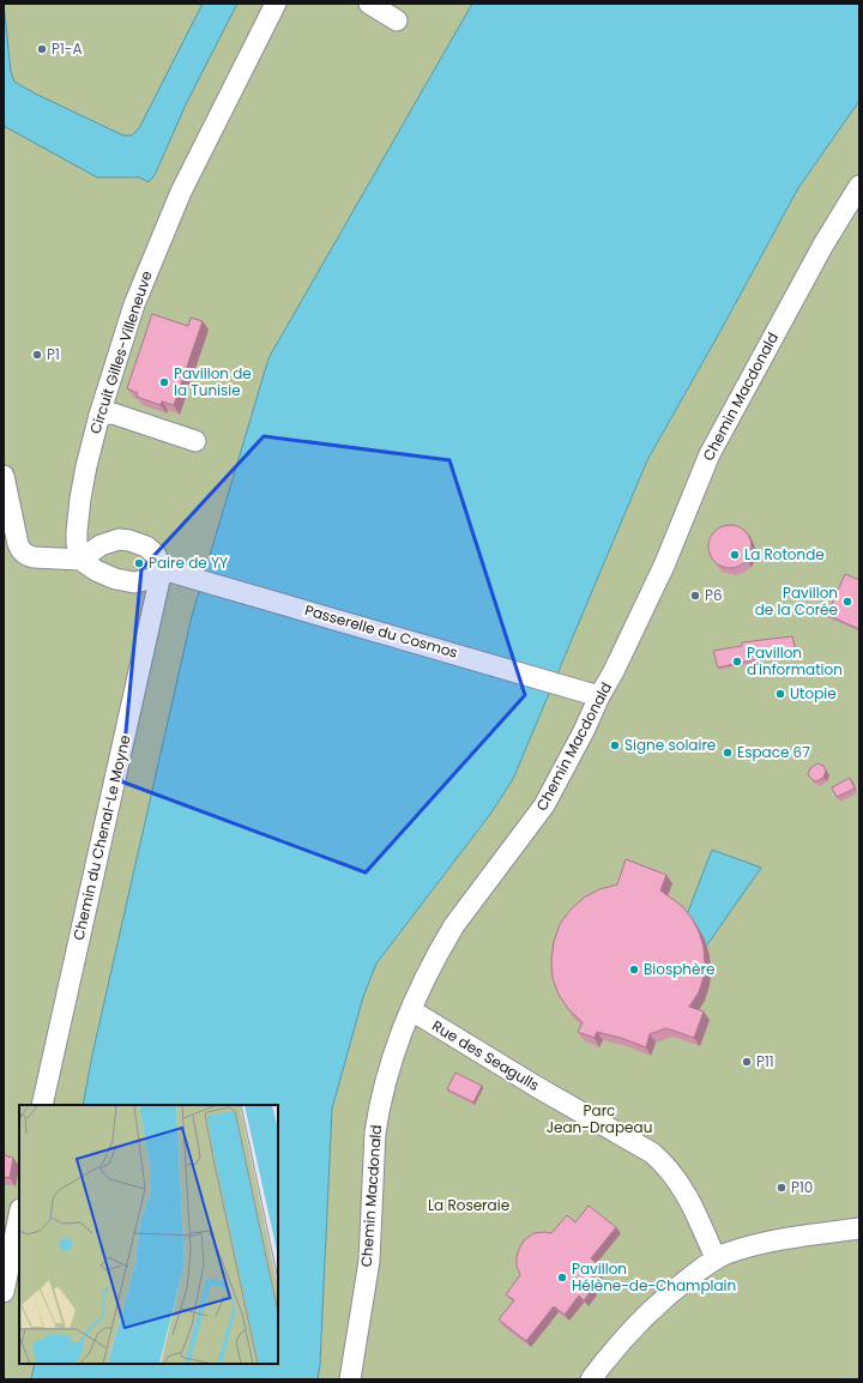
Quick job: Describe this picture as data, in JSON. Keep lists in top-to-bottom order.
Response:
{
  "streets": {
    "street": [
      "Circuit Gilles-Villeneuve",
      "Chemin Macdonald",
      "Passerelle du Cosmos",
      "Chemin du Chenal-Le Moyne",
      "Rue des Seagulls"
    ]
  },
  "crossings": [
    ["Chemin Macdonald", "Passerelle du Cosmos"],
    ["Chemin Macdonald", "Rue des Seagulls"],
    ["Passerelle du Cosmos", "Chemin du Chenal-Le Moyne"]
  ],
  "parks": ["Parc Jean-Drapeau", "La Roseraie"],
  "places": [
    "P1-A",
    "P1",
    "Pavillon de la Tunisie",
    "La Rotonde",
    "Paire de YY",
    "P6",
    "Pavillon de la Corée",
    "Pavillon d'information",
    "Utopie",
    "Signe solaire",
    "Espace 67",
    "Biosphère",
    "P11",
    "P10",
    "Pavillon Hélène-de-Champlain"
  ]
}
